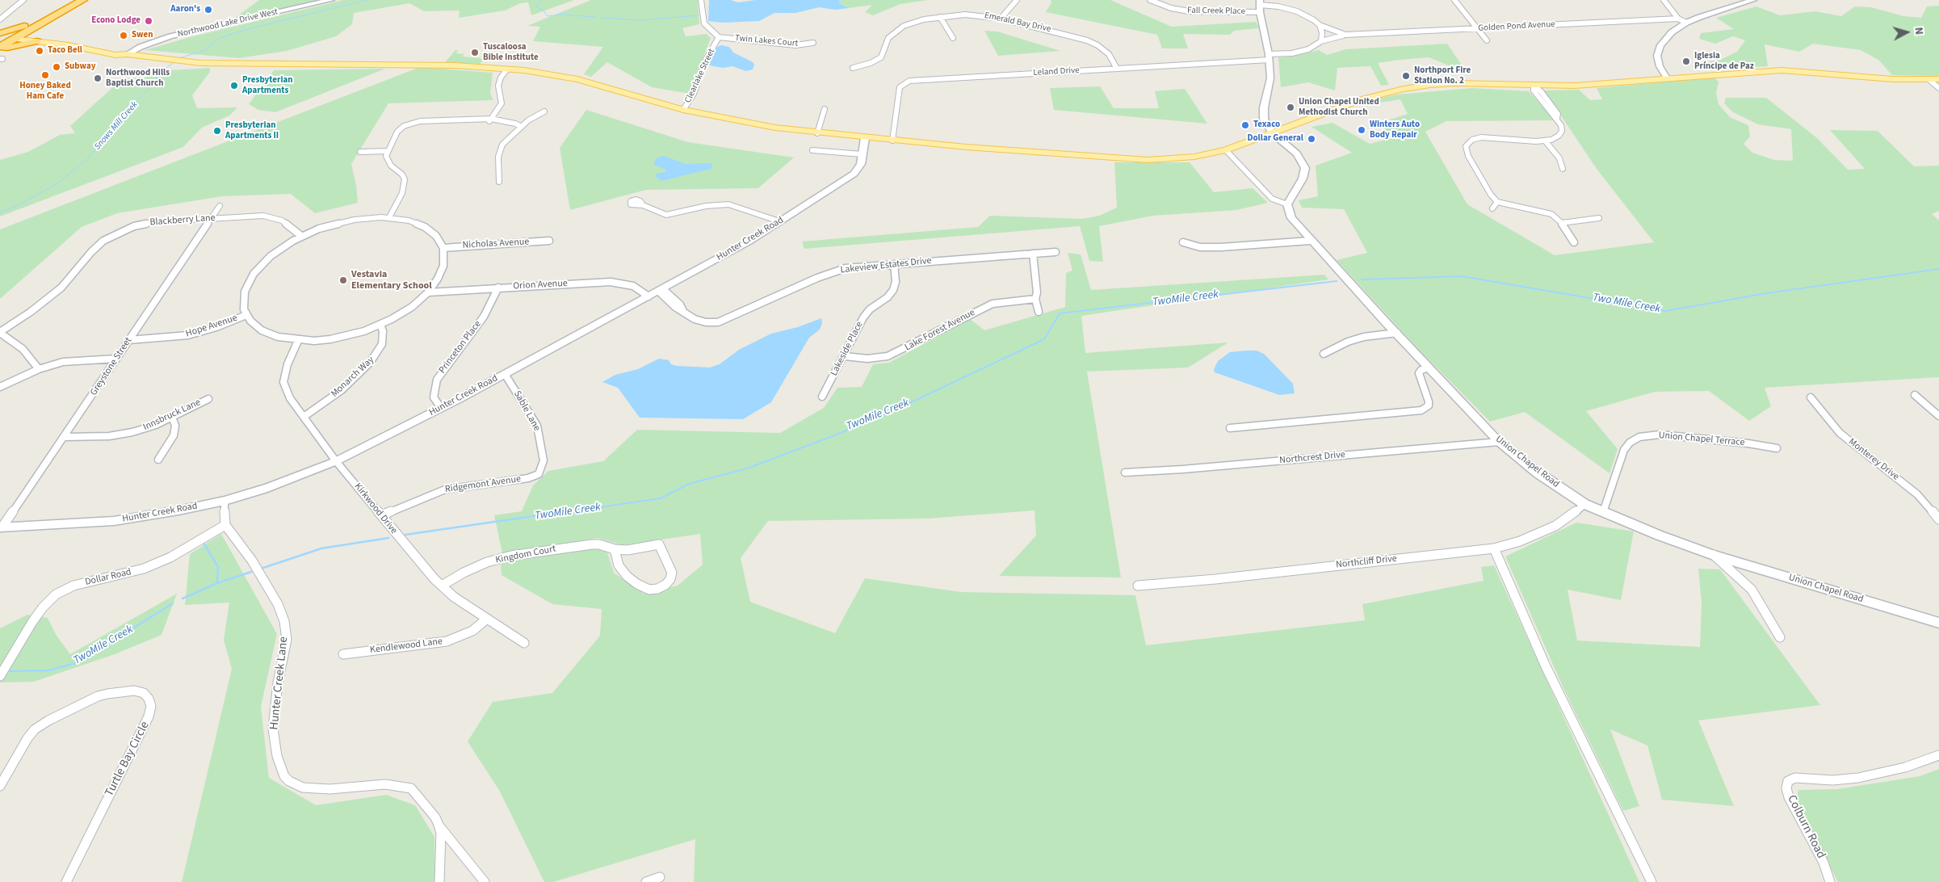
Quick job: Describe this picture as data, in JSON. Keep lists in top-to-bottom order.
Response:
{
  "streets": {
    "street": [
      "Fall Creek Place",
      "Emerald Bay Drive",
      "Northwood Lake Drive West",
      "Golden Pond Avenue",
      "Twin Lakes Court",
      "Leland Drive",
      "Clearlake Street",
      "Blackberry Lane",
      "Hunter Creek Road",
      "Nicholas Avenue",
      "Lakeview Estates Drive",
      "Orion Avenue",
      "Hope Avenue",
      "Lake Forest Avenue",
      "Princeton Place",
      "Lakeside Place",
      "Greystone Street",
      "Monarch Way",
      "Sable Lane",
      "Innsbruck Lane",
      "Union Chapel Terrace",
      "Northcrest Drive",
      "Monterey Drive",
      "Union Chapel Road",
      "Ridgemont Avenue",
      "Kirkwood Drive",
      "Kingdom Court",
      "Northcliff Drive",
      "Dollar Road",
      "Kendlewood Lane",
      "Hunter Creek Lane",
      "Turtle Bay Circle",
      "Colburn Road"
    ]
  },
  "crossings": [
    ["Fall Creek Place", "Golden Pond Avenue"],
    ["Emerald Bay Drive", "Leland Drive"],
    ["Golden Pond Avenue", "Leland Drive"],
    ["Twin Lakes Court", "Clearlake Street"],
    ["Blackberry Lane", "Greystone Street"],
    ["Hunter Creek Road", "Lakeview Estates Drive"],
    ["Hunter Creek Road", "Orion Avenue"],
    ["Hunter Creek Road", "Princeton Place"],
    ["Hunter Creek Road", "Greystone Street"],
    ["Hunter Creek Road", "Sable Lane"],
    ["Hunter Creek Road", "Kirkwood Drive"],
    ["Lakeview Estates Drive", "Lakeside Place"],
    ["Orion Avenue", "Princeton Place"],
    ["Hope Avenue", "Greystone Street"],
    ["Lake Forest Avenue", "Lakeside Place"],
    ["Greystone Street", "Innsbruck Lane"],
    ["Monarch Way", "Kirkwood Drive"],
    ["Sable Lane", "Ridgemont Avenue"],
    ["Union Chapel Terrace", "Union Chapel Road"],
    ["Northcrest Drive", "Union Chapel Road"],
    ["Union Chapel Road", "Northcliff Drive"],
    ["Ridgemont Avenue", "Kirkwood Drive"],
    ["Kirkwood Drive", "Kingdom Court"],
    ["Kirkwood Drive", "Kendlewood Lane"],
    ["Dollar Road", "Hunter Creek Lane"]
  ],
  "water": ["Snows Mill Creek", "TwoMile Creek", "Two Mile Creek"],
  "places": [
    "Aaron's",
    "Econo Lodge",
    "Swen",
    "Taco Bell",
    "Tuscaloosa Bible Institute",
    "Iglesia Príncipe de Paz",
    "Subway",
    "Honey Baked Ham Cafe",
    "Northport Fire Station No. 2",
    "Northwood Hills Baptist Church",
    "Presbyterian Apartments",
    "Union Chapel United Methodist Church",
    "Texaco",
    "Winters Auto Body Repair",
    "Presbyterian Apartments II",
    "Dollar General",
    "Vestavia Elementary School"
  ],
  "north": "right"
}
